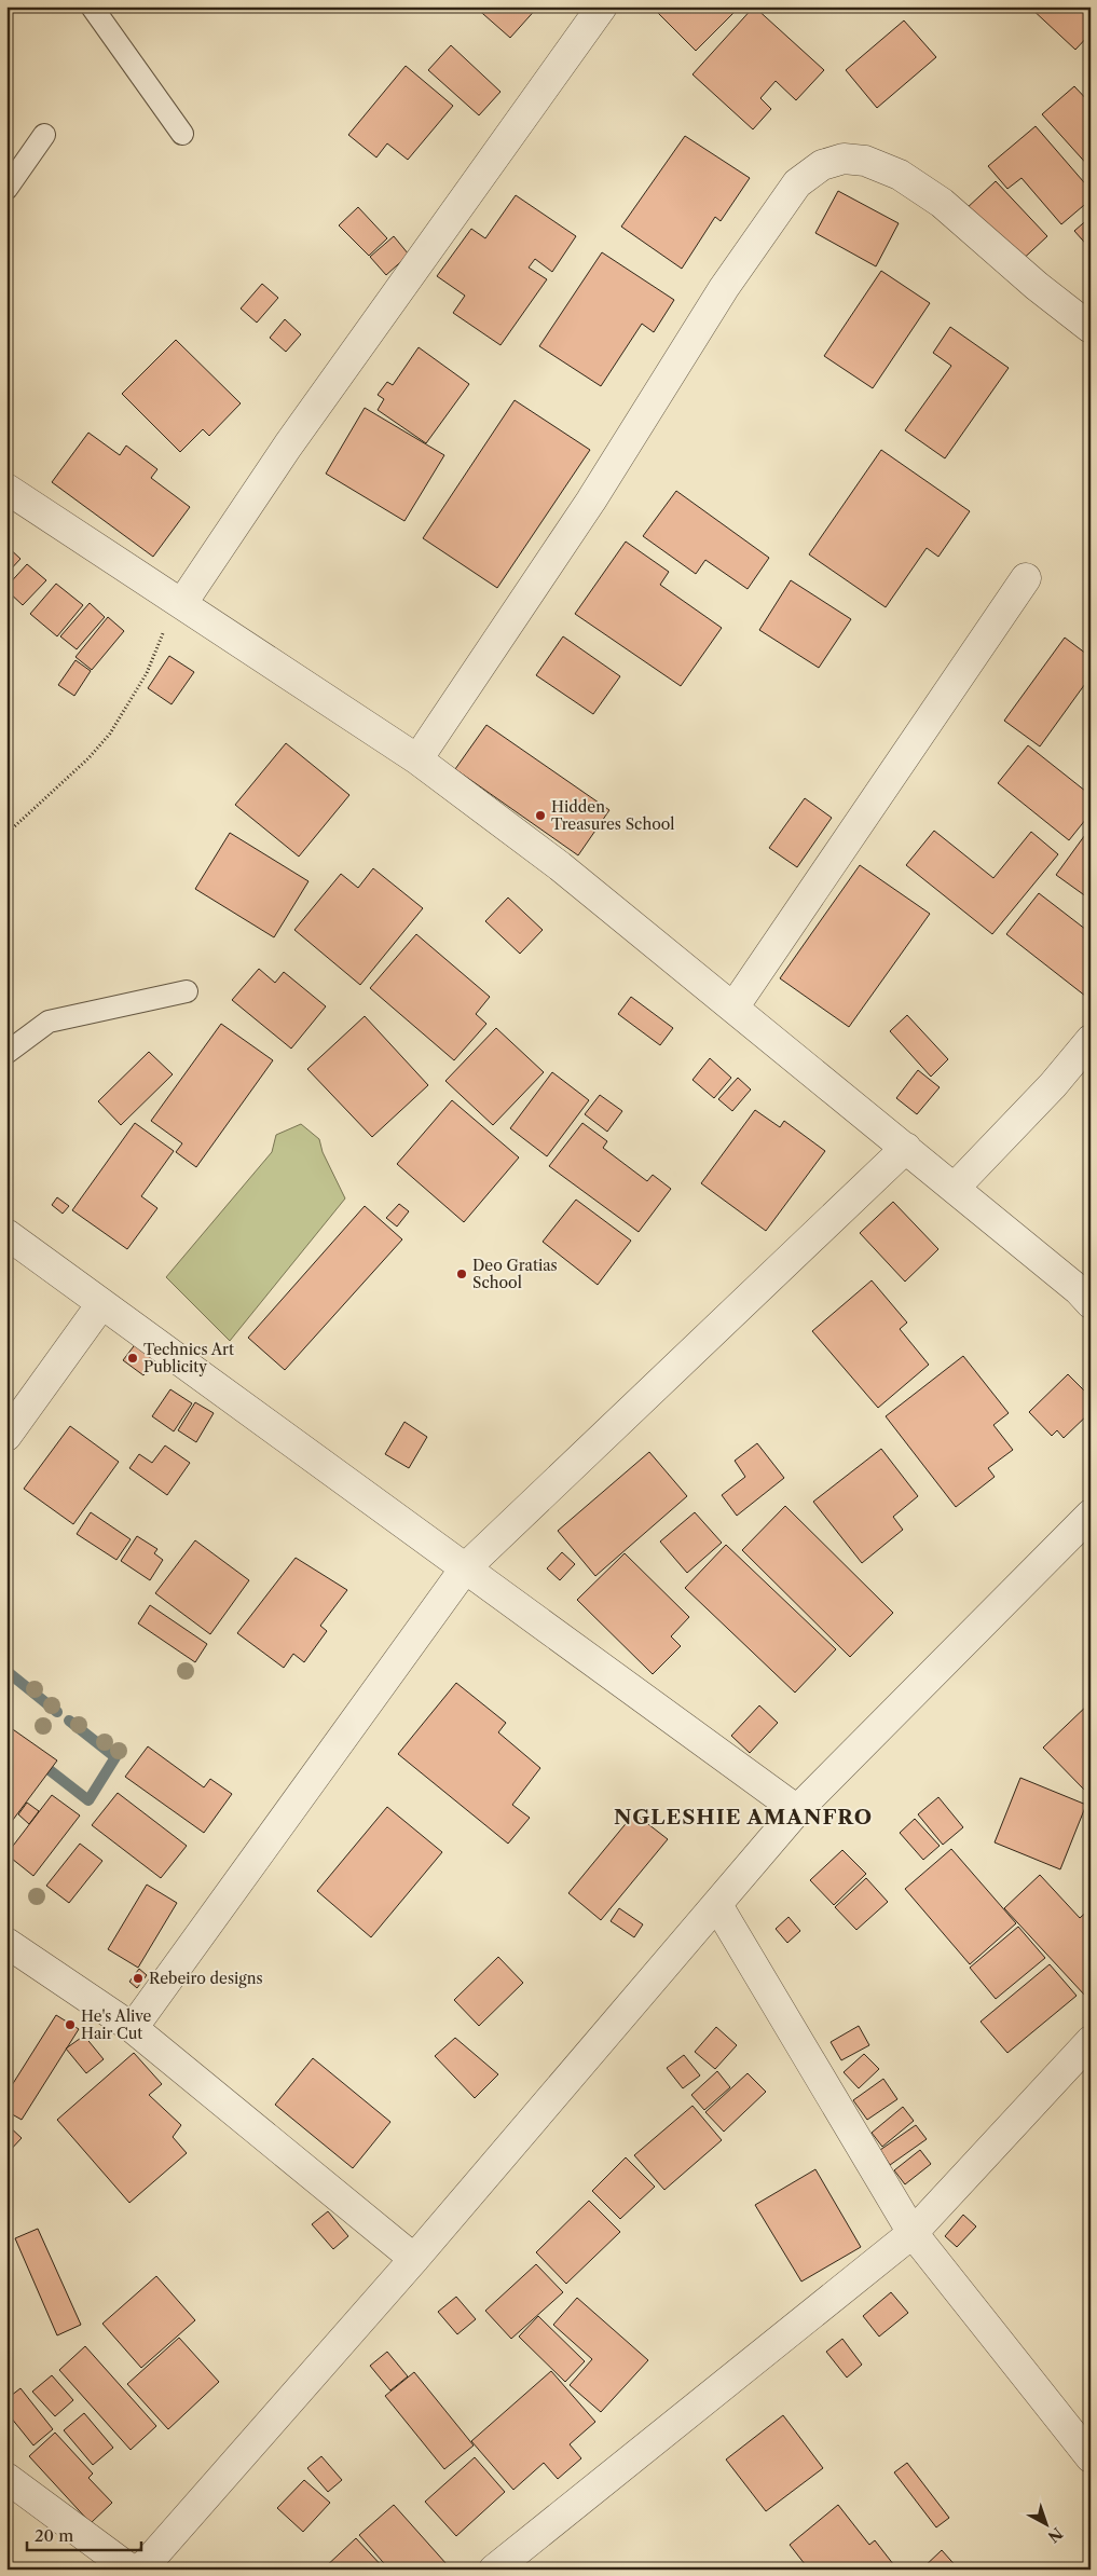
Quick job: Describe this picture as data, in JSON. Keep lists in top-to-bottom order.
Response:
{
  "districts": ["NGLESHIE AMANFRO"],
  "places": [
    "Hidden Treasures School",
    "Deo Gratias School",
    "Technics Art Publicity",
    "Rebeiro designs",
    "He's Alive Hair Cut"
  ],
  "scale_bar": "20 m",
  "north": "bottom right"
}
